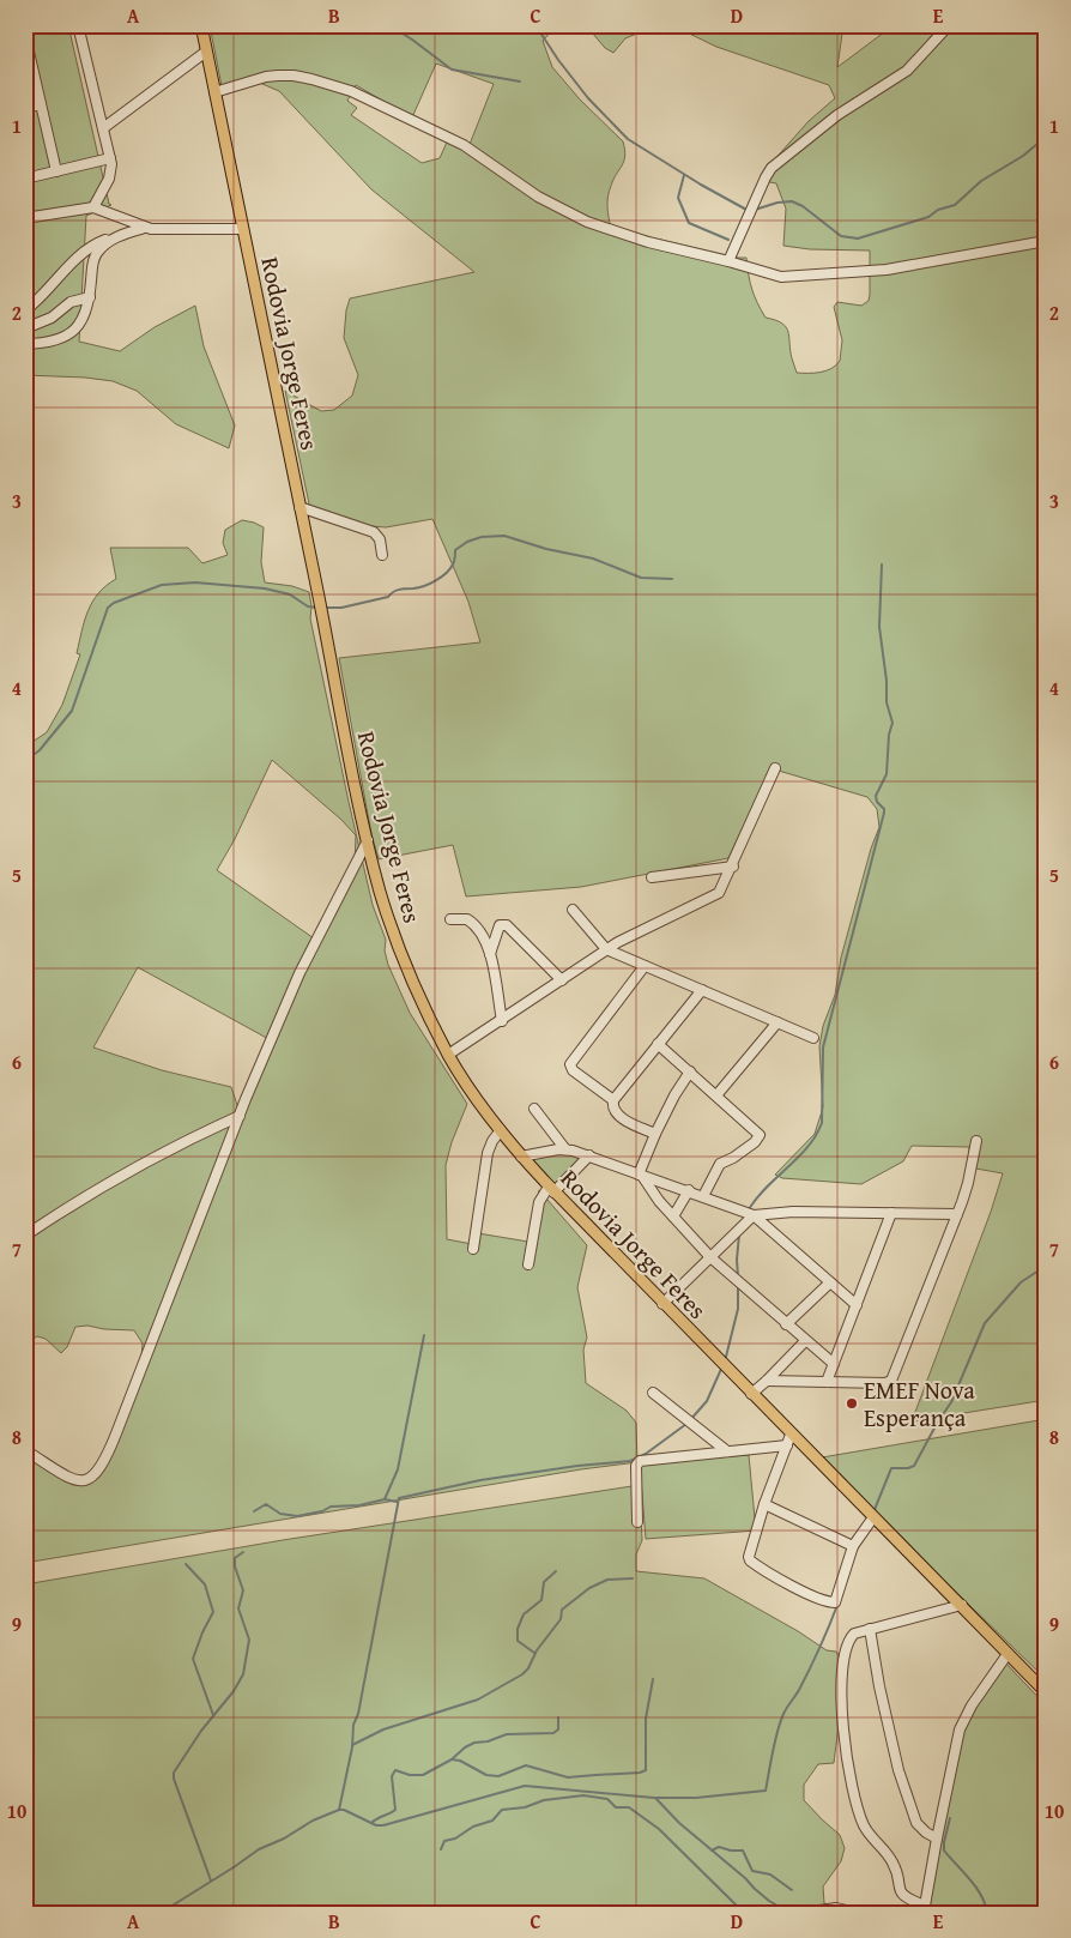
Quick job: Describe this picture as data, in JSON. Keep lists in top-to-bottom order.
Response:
{
  "streets": {
    "main road": ["Rodovia Jorge Feres"]
  },
  "places": ["EMEF Nova Esperança"],
  "grid": {
    "columns": [
      "A",
      "B",
      "C",
      "D",
      "E"
    ],
    "rows": [
      "1",
      "2",
      "3",
      "4",
      "5",
      "6",
      "7",
      "8",
      "9",
      "10"
    ]
  }
}
